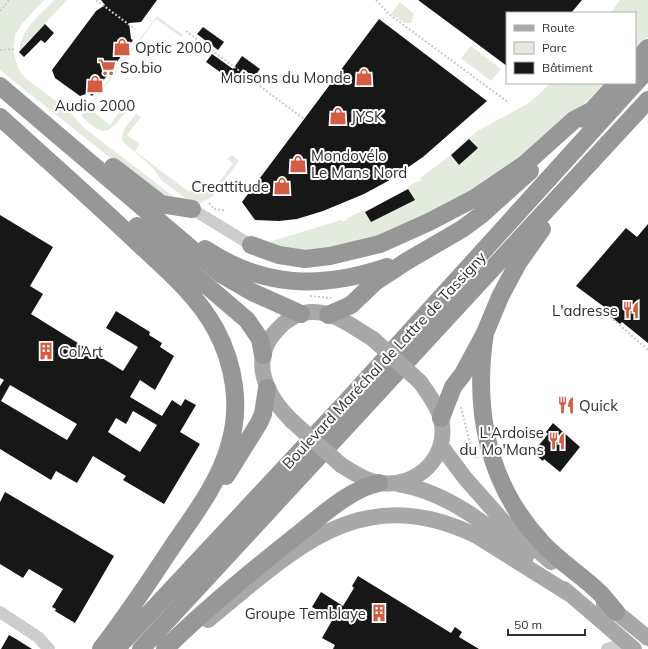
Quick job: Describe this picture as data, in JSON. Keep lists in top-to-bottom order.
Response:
{
  "streets": {
    "highway": ["Boulevard Maréchal de Lattre de Tassigny"]
  },
  "places": {
    "shop": [
      "Optic 2000",
      "Maisons du Monde",
      "Audio 2000",
      "JYSK",
      "Mondovélo Le Mans Nord",
      "Creattitude"
    ],
    "supermarket": ["So.bio"],
    "restaurant": ["L'adresse", "Quick", "L'Ardoise du Mo'Mans"],
    "building": ["ColArt", "Groupe Temblaye"]
  },
  "legend": ["Route", "Parc", "Bâtiment"],
  "scale_bar": "50 m"
}
